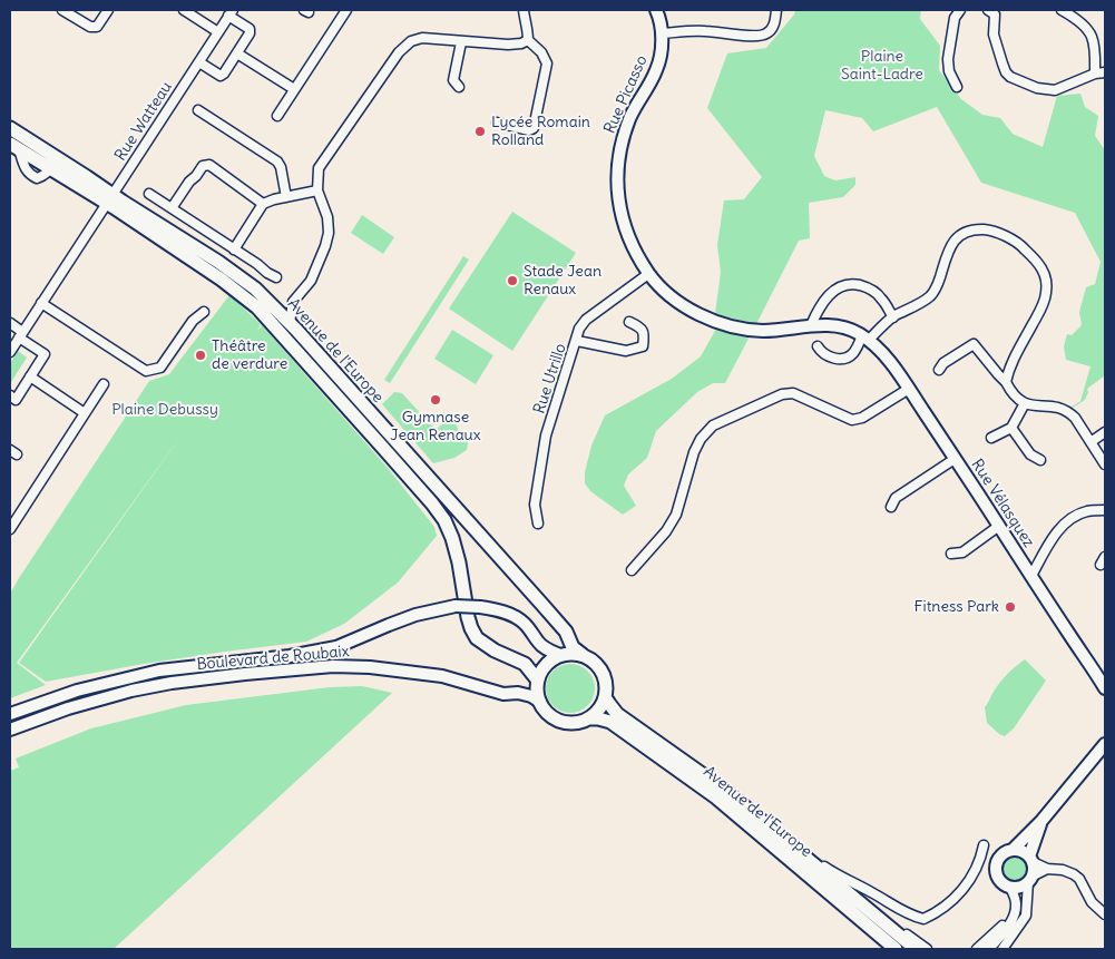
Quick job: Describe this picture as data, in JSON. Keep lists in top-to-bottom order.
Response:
{
  "streets": {
    "main road": ["Avenue de l'Europe"],
    "street": [
      "Rue Picasso",
      "Rue Watteau",
      "Rue Utrillo",
      "Rue Vélasquez",
      "Boulevard de Roubaix"
    ]
  },
  "crossings": [
    ["Rue Picasso", "Rue Utrillo"],
    ["Rue Picasso", "Rue Vélasquez"],
    ["Rue Watteau", "Avenue de l'Europe"],
    ["Avenue de l'Europe", "Boulevard de Roubaix"]
  ],
  "parks": ["Plaine Saint-Ladre", "Plaine Debussy"],
  "places": [
    "Lycée Romain Rolland",
    "Stade Jean Renaux",
    "Théâtre de verdure",
    "Gymnase Jean Renaux",
    "Fitness Park"
  ]
}
